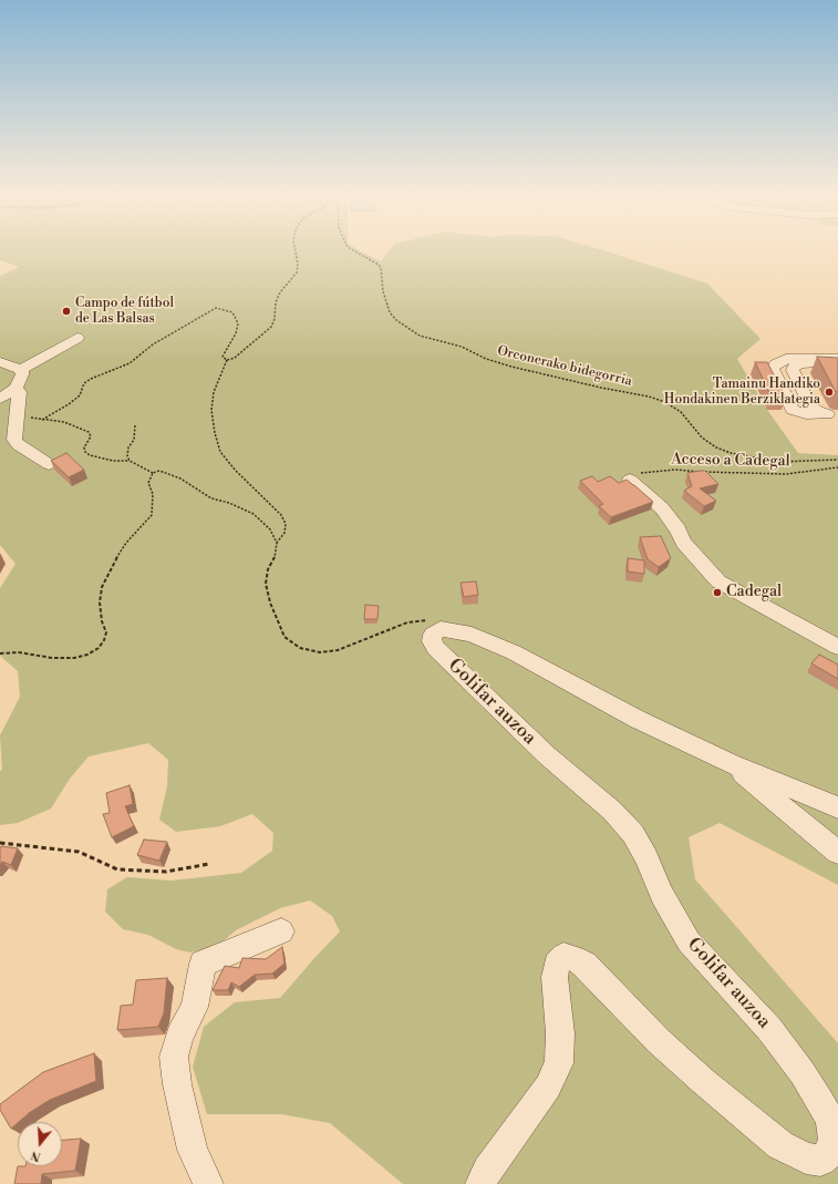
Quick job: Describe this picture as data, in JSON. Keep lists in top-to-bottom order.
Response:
{
  "streets": {
    "street": ["Golifar auzoa"],
    "path": ["Orconerako bidegorria", "Acceso a Cadegal"]
  },
  "places": ["Campo de fútbol de Las Balsas", "Tamainu Handiko Hondakinen Berziklategia", "Cadegal"],
  "north": "bottom"
}
